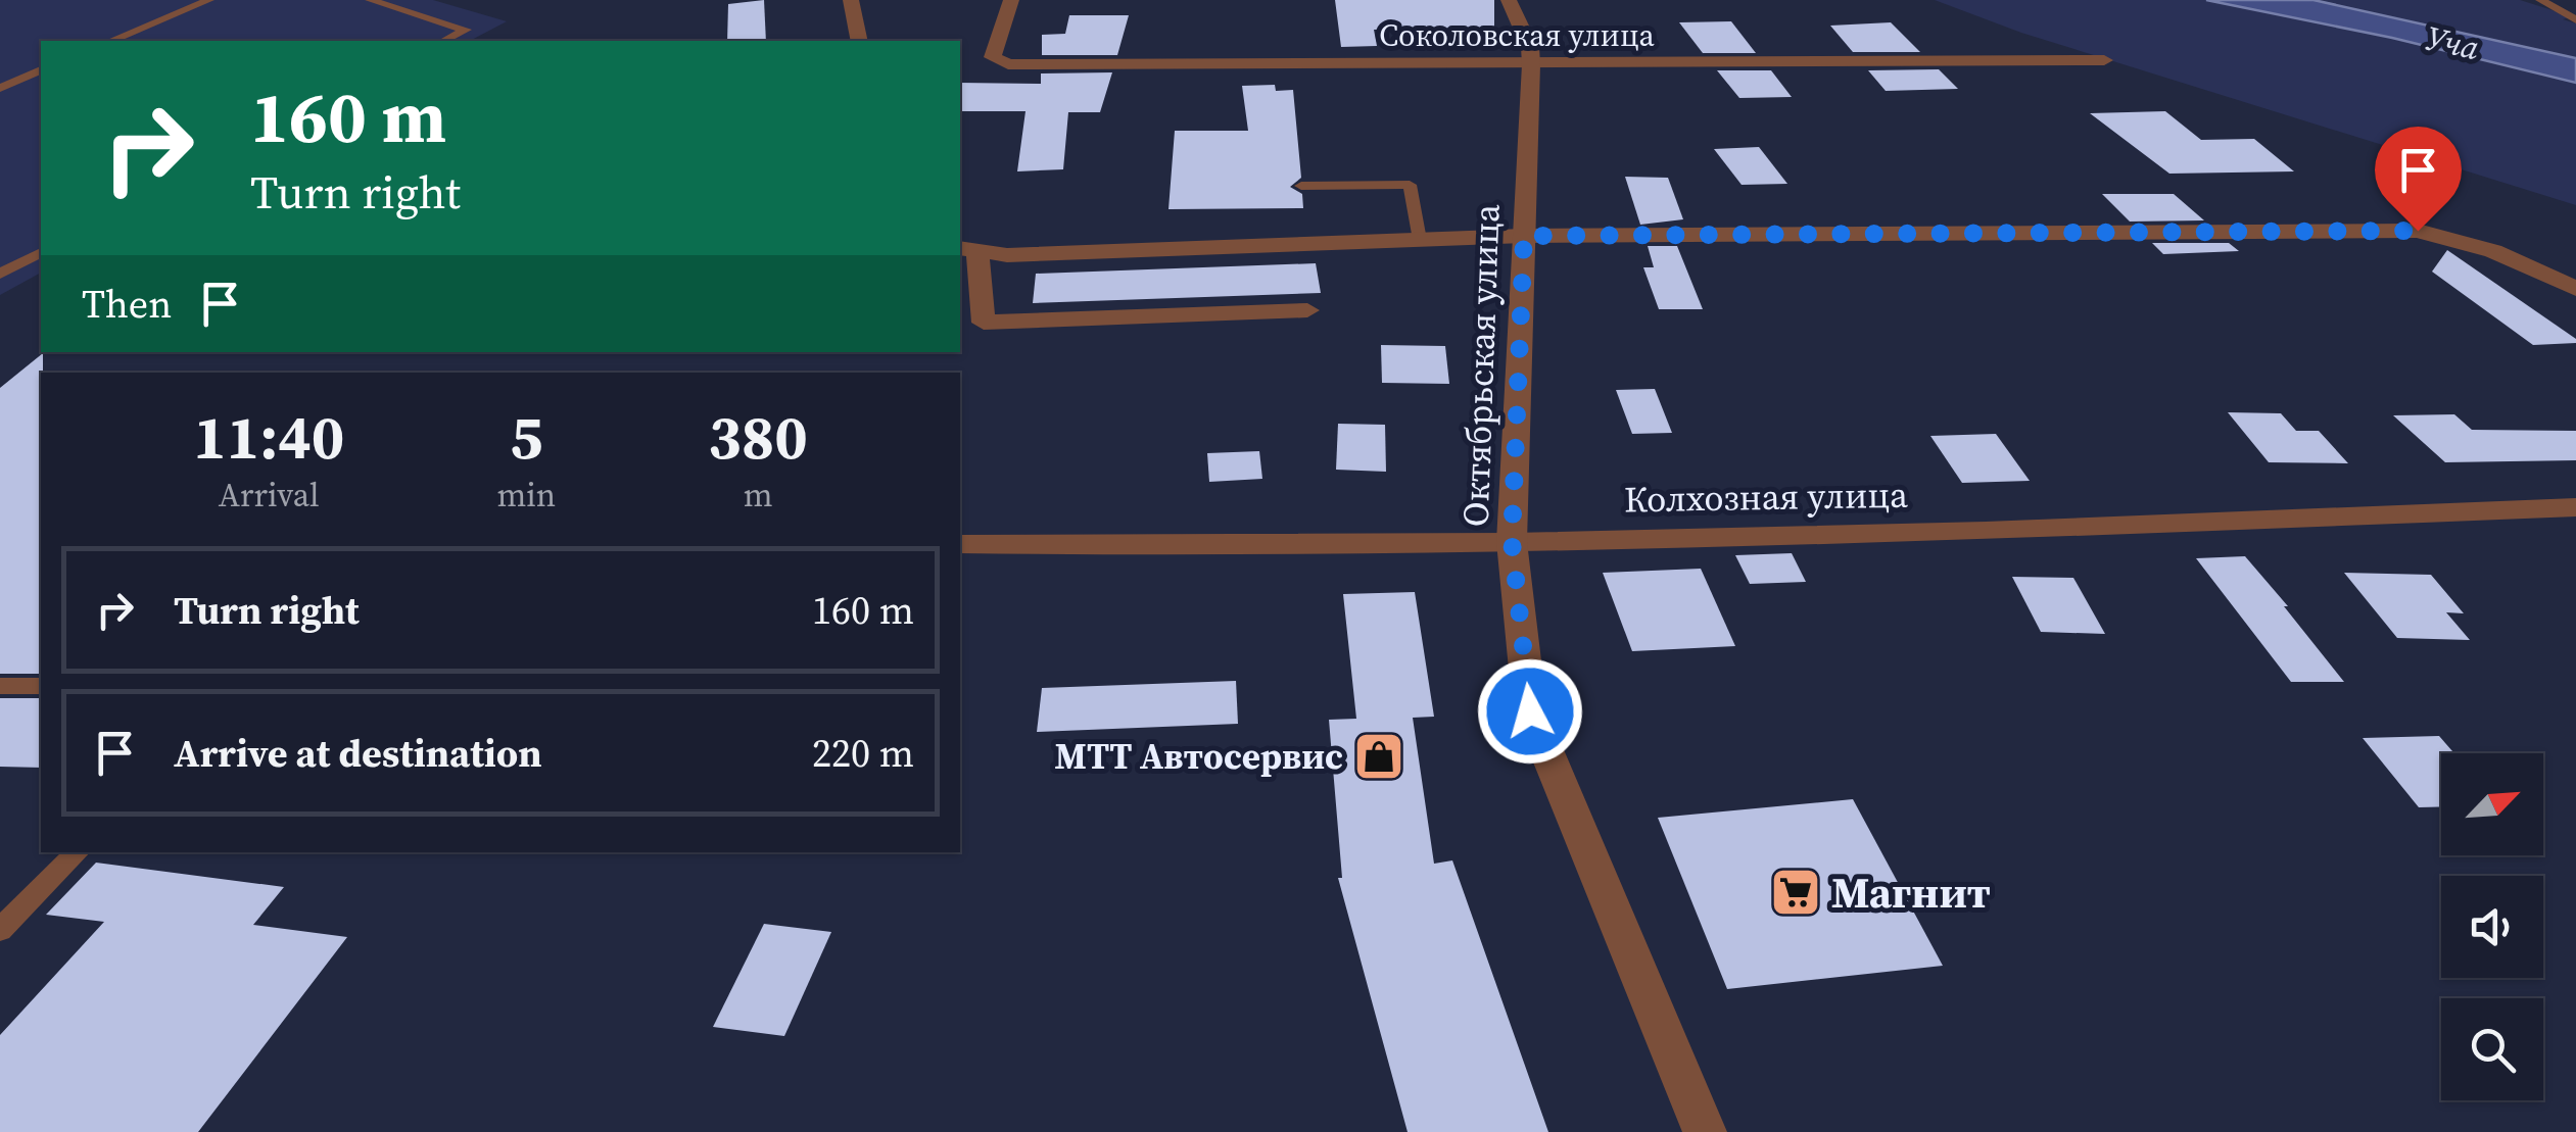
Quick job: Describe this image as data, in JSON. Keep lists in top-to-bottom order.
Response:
{
  "streets": {
    "street": ["Соколовская улица", "Октябрьская улица", "Колхозная улица"]
  },
  "crossings": [
    ["Соколовская улица", "Октябрьская улица"],
    ["Октябрьская улица", "Колхозная улица"]
  ],
  "water": ["Уча"],
  "places": {
    "shop": ["МТТ Автосервис"],
    "supermarket": ["Магнит"]
  },
  "north": "top right",
  "page": {
    "turn": ["160 m", "Turn right"],
    "then": "Then",
    "eta": [
      "11:40",
      "Arrival",
      "5",
      "min",
      "380",
      "m"
    ],
    "list": [
      {
        "name": "Turn right",
        "value": "160 m"
      },
      {
        "name": "Arrive at destination",
        "value": "220 m"
      }
    ]
  }
}
